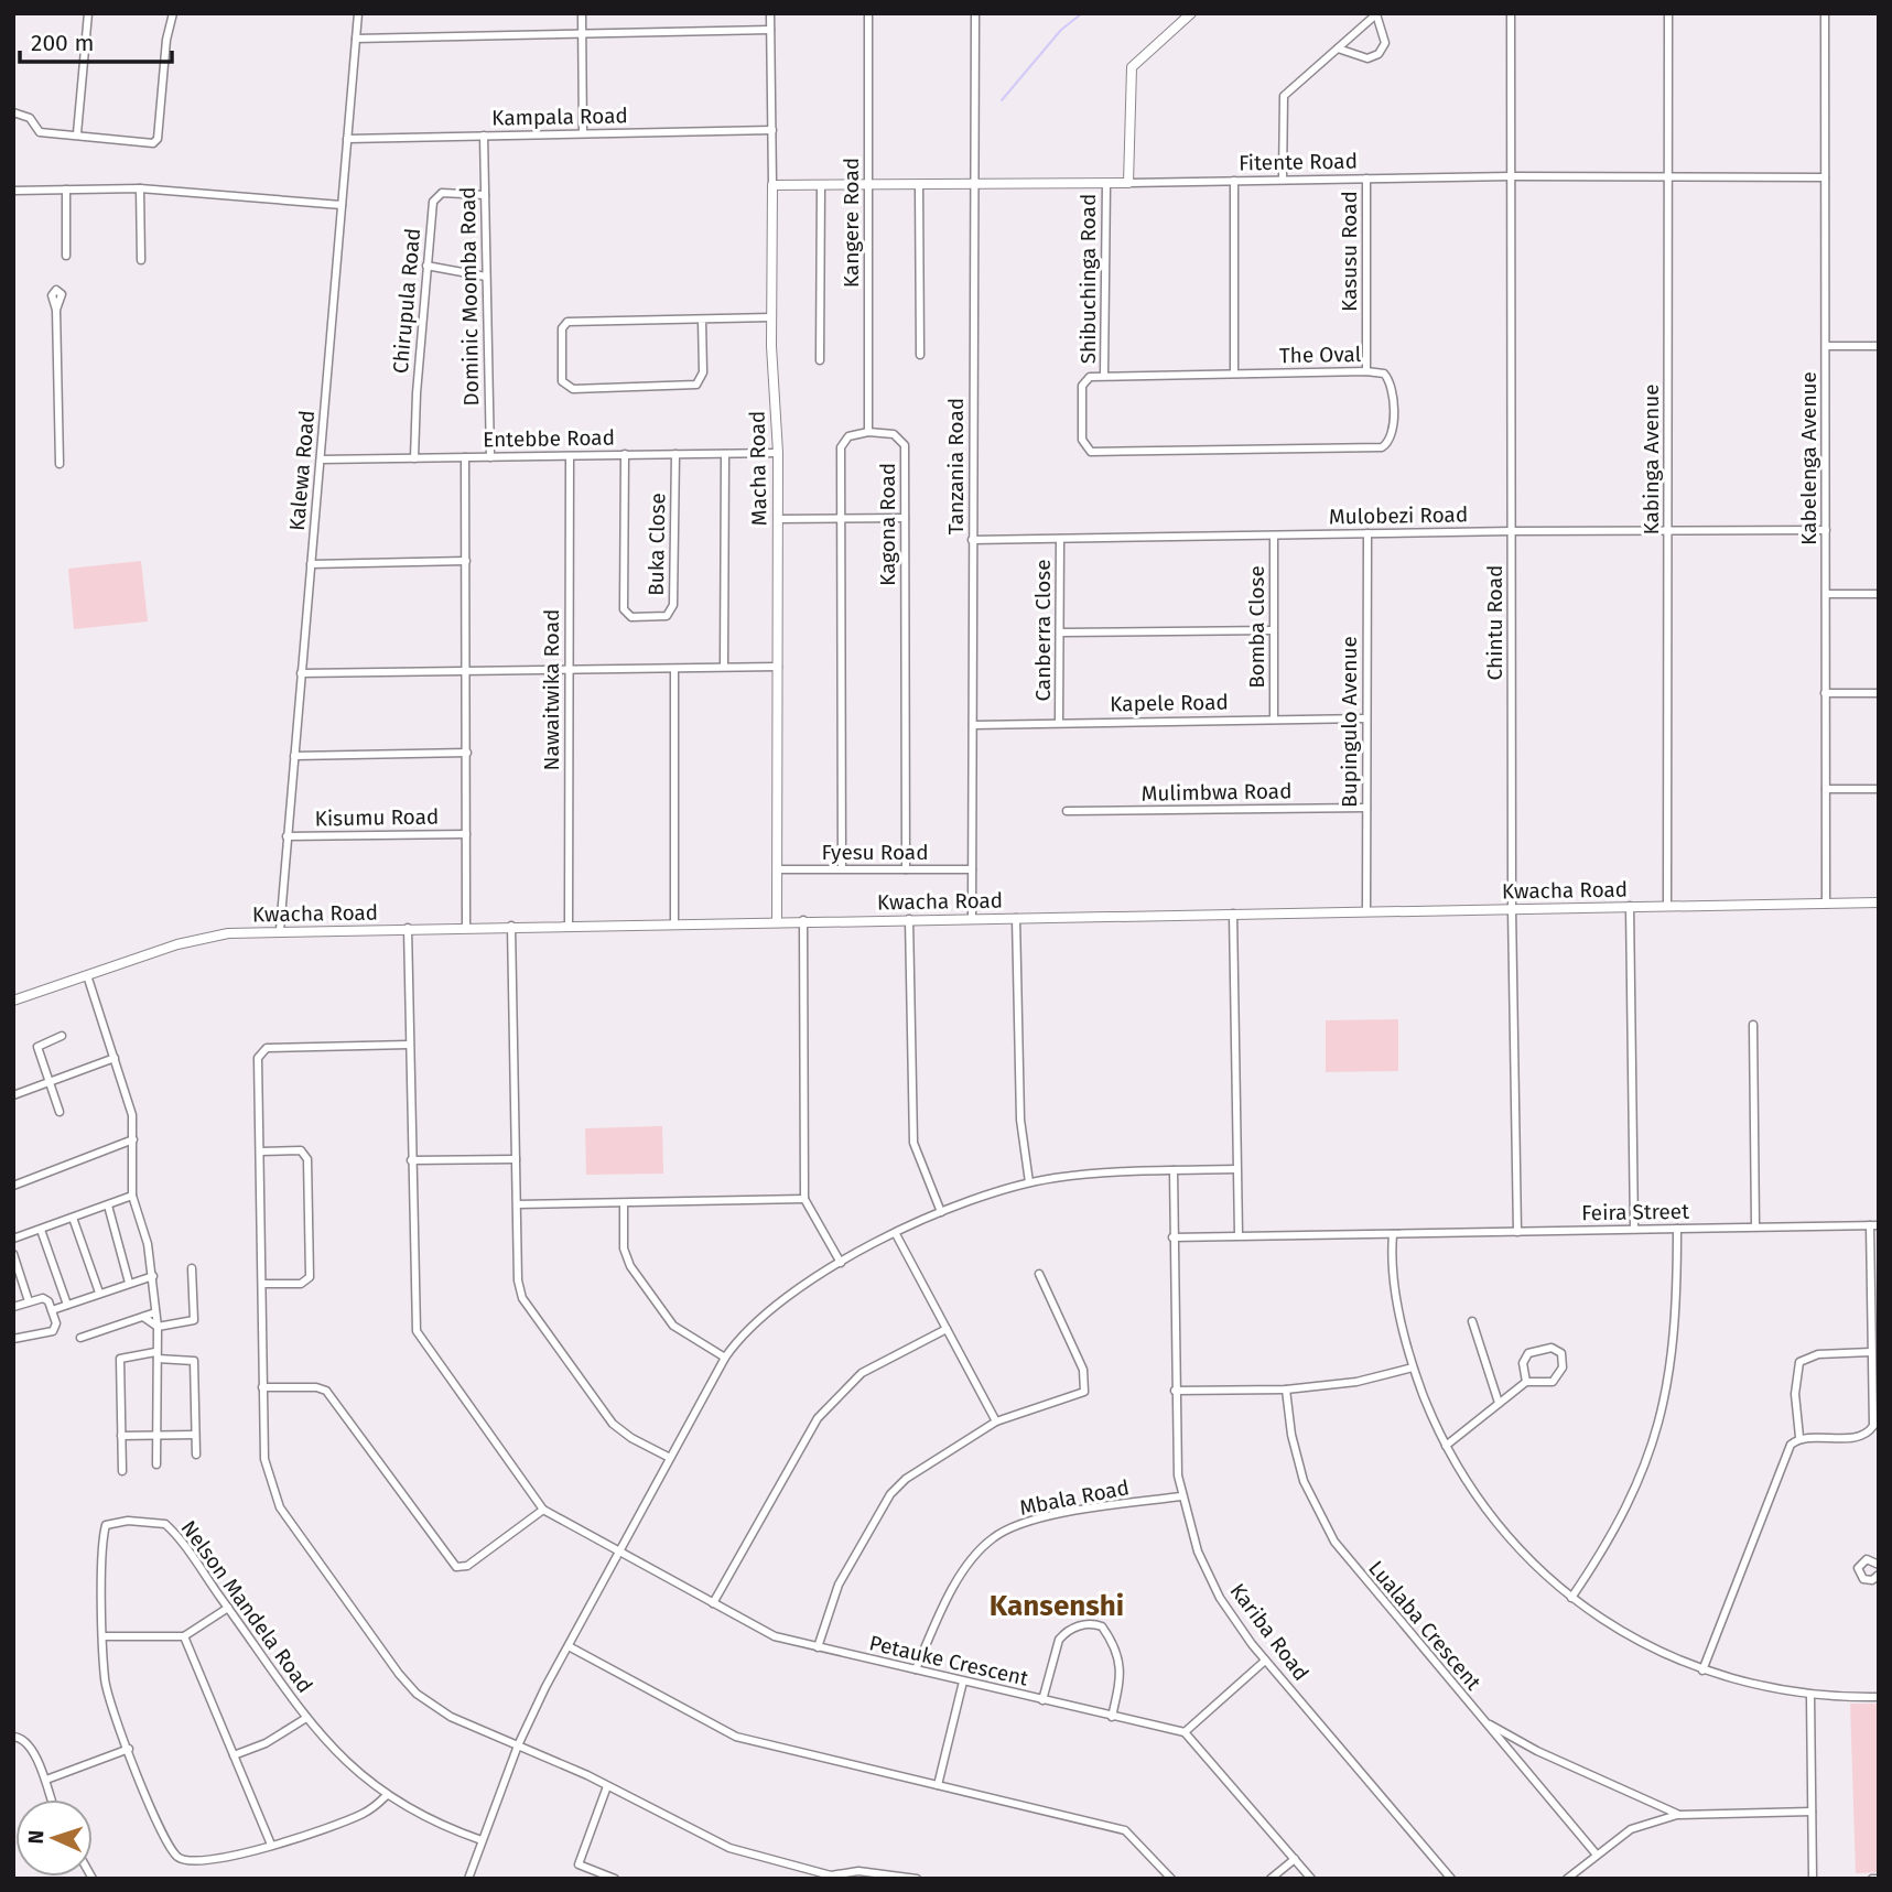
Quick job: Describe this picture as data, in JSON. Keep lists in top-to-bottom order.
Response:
{
  "streets": {
    "main road": ["Fitente Road", "Macha Road", "Kwacha Road"],
    "street": [
      "Kampala Road",
      "Kangere Road",
      "Kasusu Road",
      "Shibuchinga Road",
      "Dominic Moomba Road",
      "Chirupula Road",
      "The Oval",
      "Entebbe Road",
      "Kabelenga Avenue",
      "Kabinga Avenue",
      "Tanzania Road",
      "Kalewa Road",
      "Mulobezi Road",
      "Kagona Road",
      "Buka Close",
      "Chintu Road",
      "Bomba Close",
      "Canberra Close",
      "Nawaitwika Road",
      "Kapele Road",
      "Bupingulo Avenue",
      "Mulimbwa Road",
      "Kisumu Road",
      "Fyesu Road",
      "Feira Street",
      "Mbala Road",
      "Nelson Mandela Road",
      "Lualaba Crescent",
      "Kariba Road",
      "Petauke Crescent"
    ]
  },
  "crossings": [
    ["Kampala Road", "Dominic Moomba Road"],
    ["Kampala Road", "Macha Road"],
    ["Kampala Road", "Kalewa Road"],
    ["Fitente Road", "Kangere Road"],
    ["Fitente Road", "Kasusu Road"],
    ["Fitente Road", "Shibuchinga Road"],
    ["Fitente Road", "Kabelenga Avenue"],
    ["Fitente Road", "Kabinga Avenue"],
    ["Fitente Road", "Tanzania Road"],
    ["Fitente Road", "Macha Road"],
    ["Fitente Road", "Chintu Road"],
    ["Kangere Road", "Kagona Road"],
    ["Kasusu Road", "The Oval"],
    ["Shibuchinga Road", "The Oval"],
    ["Dominic Moomba Road", "Chirupula Road"],
    ["Dominic Moomba Road", "Entebbe Road"],
    ["Chirupula Road", "Entebbe Road"],
    ["Entebbe Road", "Macha Road"],
    ["Entebbe Road", "Kalewa Road"],
    ["Entebbe Road", "Buka Close"],
    ["Entebbe Road", "Nawaitwika Road"],
    ["Kabelenga Avenue", "Mulobezi Road"],
    ["Kabelenga Avenue", "Kwacha Road"],
    ["Kabinga Avenue", "Mulobezi Road"],
    ["Kabinga Avenue", "Kwacha Road"],
    ["Tanzania Road", "Mulobezi Road"],
    ["Tanzania Road", "Kapele Road"],
    ["Tanzania Road", "Fyesu Road"],
    ["Tanzania Road", "Kwacha Road"],
    ["Macha Road", "Fyesu Road"],
    ["Macha Road", "Kwacha Road"],
    ["Kalewa Road", "Kisumu Road"],
    ["Kalewa Road", "Kwacha Road"],
    ["Mulobezi Road", "Chintu Road"],
    ["Mulobezi Road", "Bomba Close"],
    ["Mulobezi Road", "Canberra Close"],
    ["Mulobezi Road", "Bupingulo Avenue"],
    ["Kagona Road", "Fyesu Road"],
    ["Chintu Road", "Kwacha Road"],
    ["Chintu Road", "Feira Street"],
    ["Bomba Close", "Kapele Road"],
    ["Canberra Close", "Kapele Road"],
    ["Nawaitwika Road", "Kwacha Road"],
    ["Kapele Road", "Bupingulo Avenue"],
    ["Bupingulo Avenue", "Mulimbwa Road"],
    ["Bupingulo Avenue", "Kwacha Road"],
    ["Feira Street", "Kariba Road"],
    ["Mbala Road", "Kariba Road"],
    ["Mbala Road", "Petauke Crescent"]
  ],
  "districts": ["Kansenshi"],
  "scale_bar": "200 m",
  "north": "left"
}
